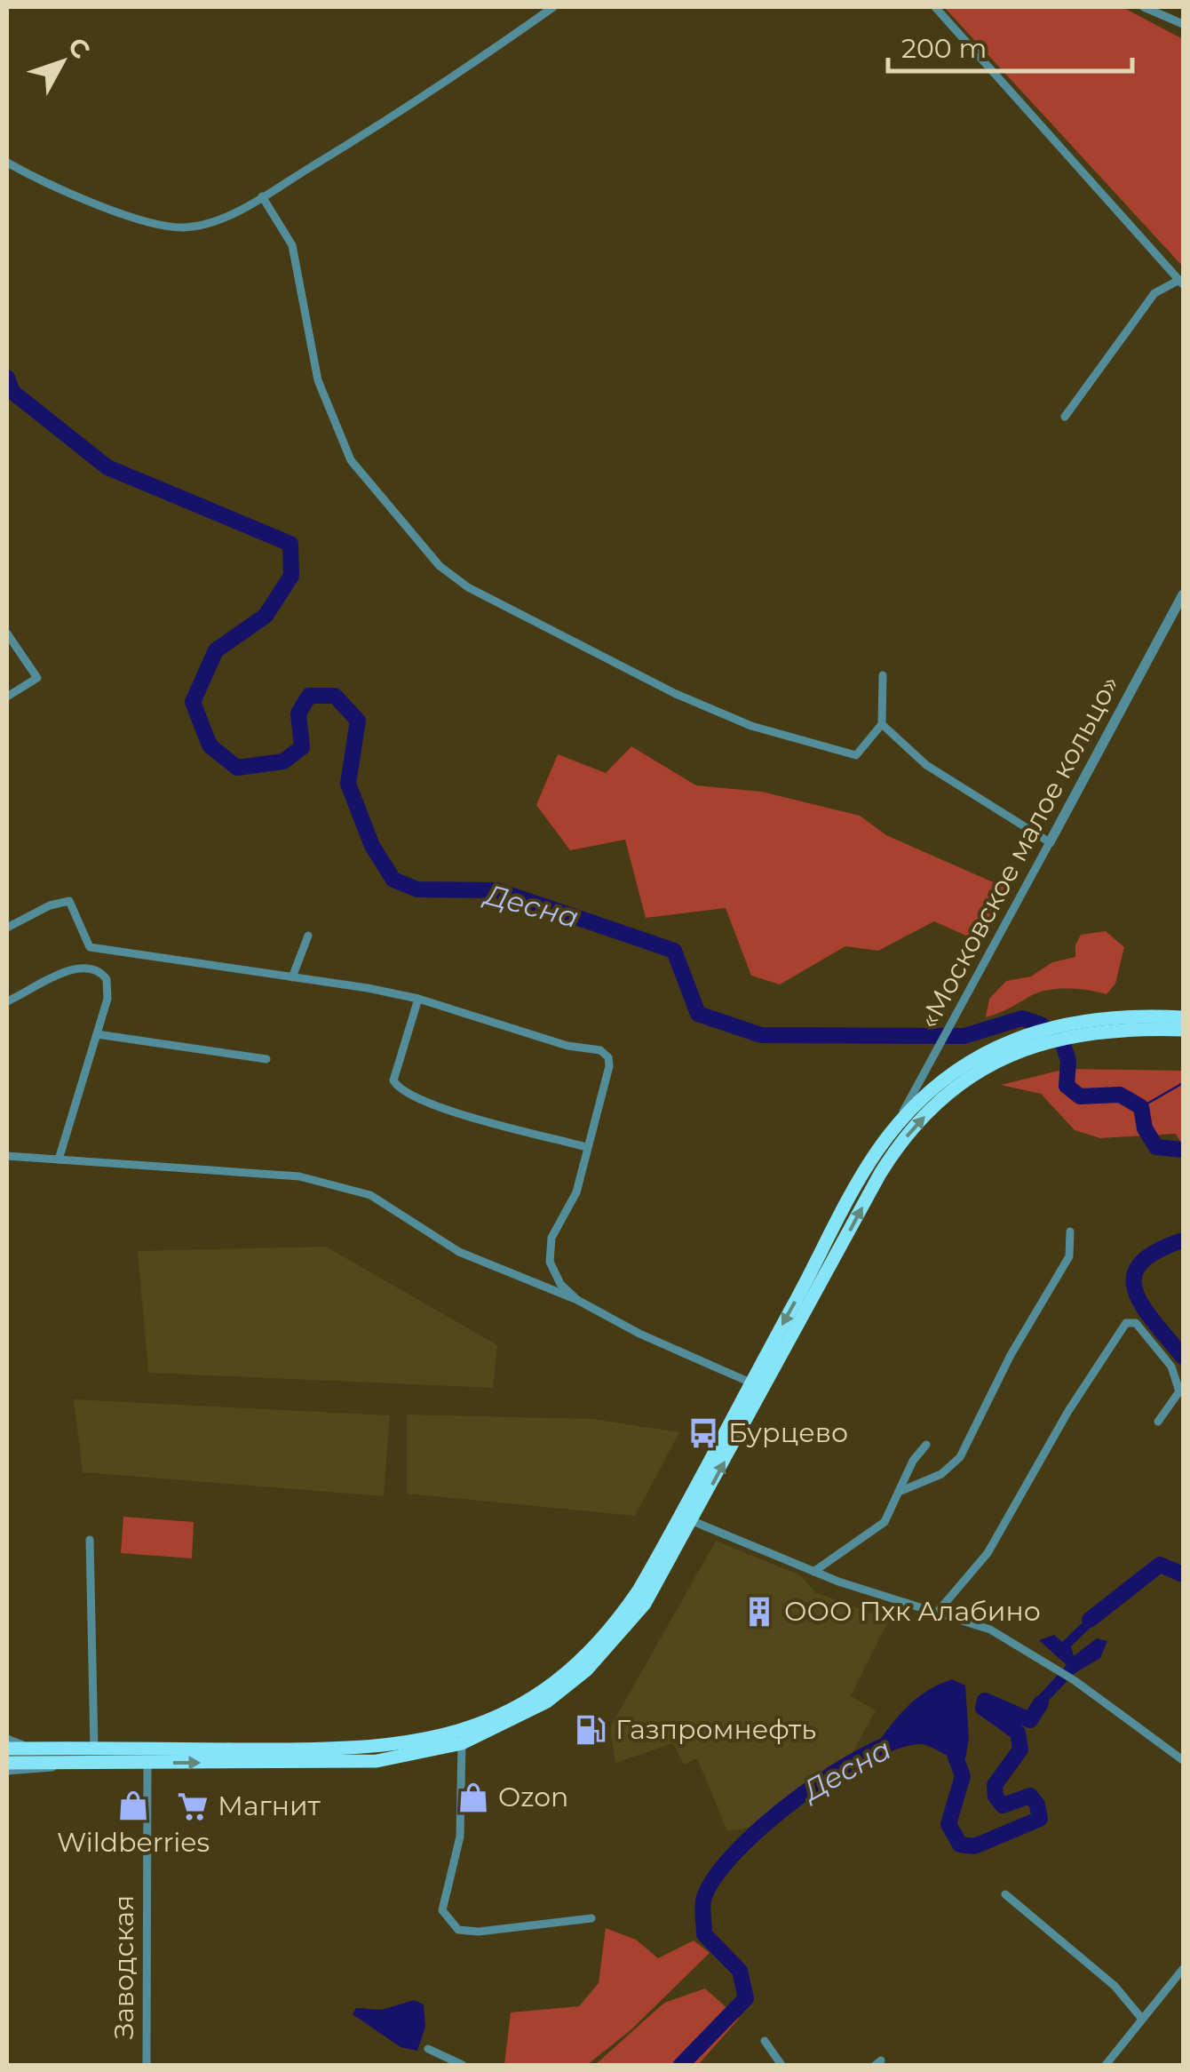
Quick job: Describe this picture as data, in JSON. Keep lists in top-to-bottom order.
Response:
{
  "streets": {
    "street": ["«Московское малое кольцо»", "Заводская"]
  },
  "water": ["Десна"],
  "places": {
    "bus stop": ["Бурцево"],
    "building": ["ООО Пхк Алабино"],
    "fuel station": ["Газпромнефть"],
    "shop": ["Ozon", "Wildberries"],
    "supermarket": ["Магнит"]
  },
  "scale_bar": "200 m",
  "north": "top right"
}
